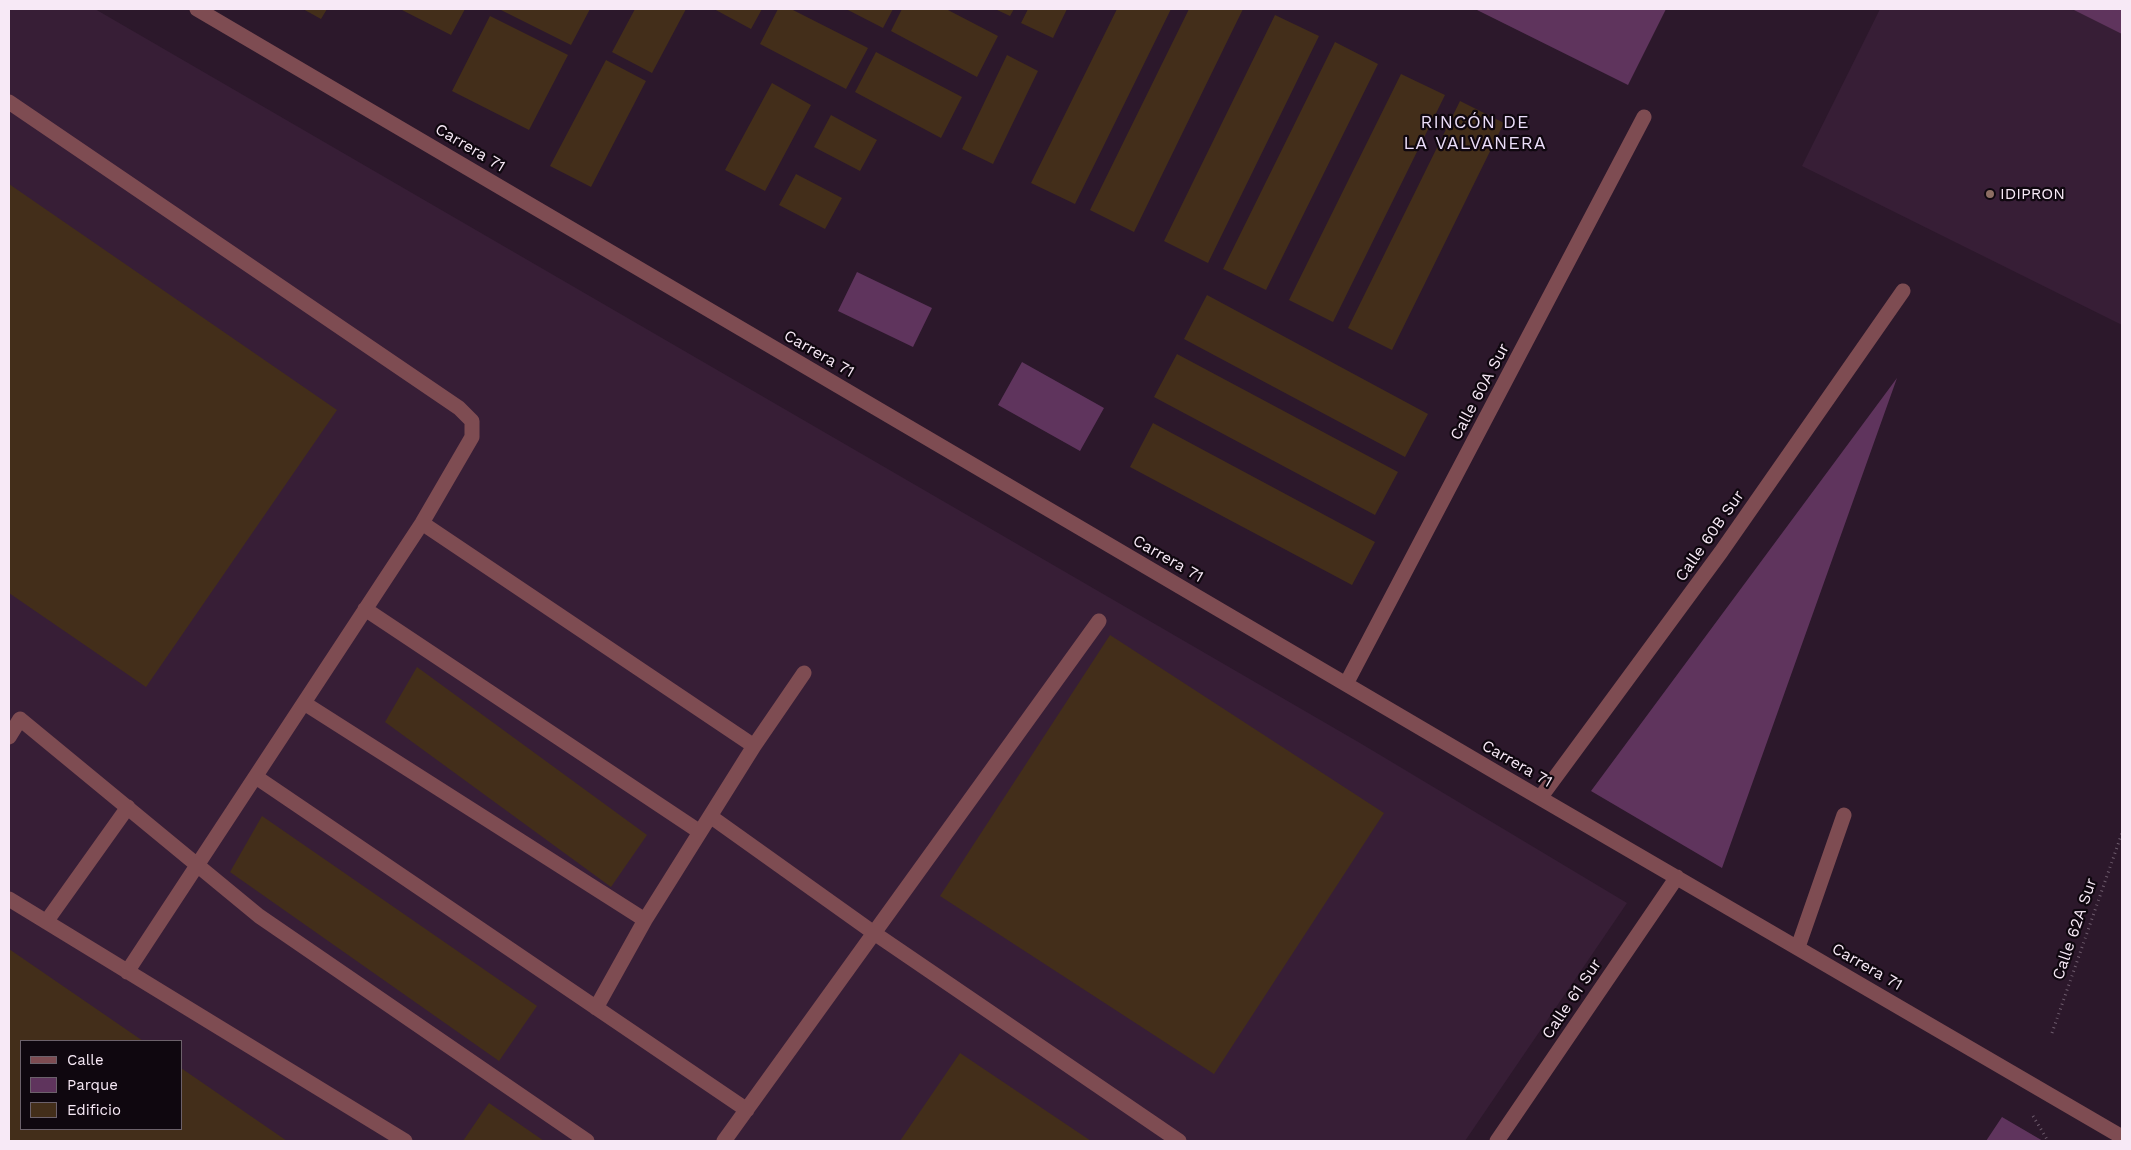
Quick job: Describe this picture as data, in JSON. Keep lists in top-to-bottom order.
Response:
{
  "streets": {
    "street": [
      "Carrera 71",
      "Calle 60A Sur",
      "Calle 60B Sur",
      "Calle 61 Sur"
    ],
    "path": ["Calle 62A Sur"]
  },
  "crossings": [
    ["Carrera 71", "Calle 60A Sur"],
    ["Carrera 71", "Calle 60B Sur"],
    ["Carrera 71", "Calle 61 Sur"]
  ],
  "districts": ["RINCÓN DE LA VALVANERA"],
  "places": ["IDIPRON"],
  "legend": ["Calle", "Parque", "Edificio"]
}
